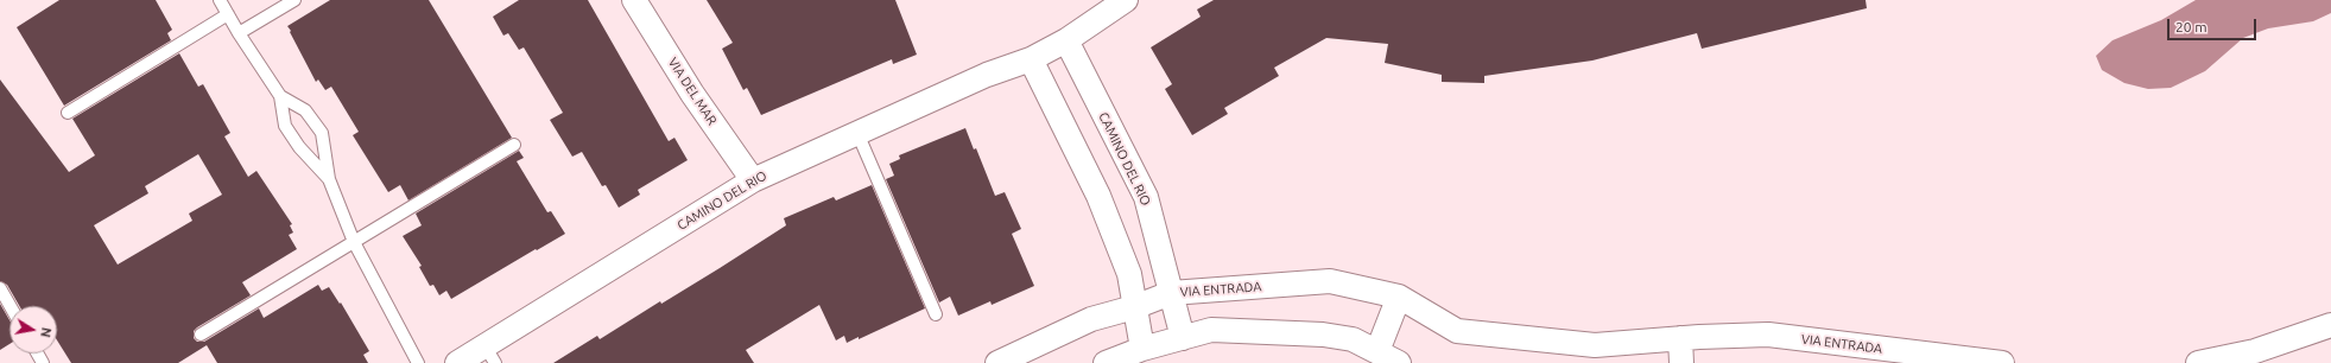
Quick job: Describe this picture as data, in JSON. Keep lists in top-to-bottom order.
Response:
{
  "streets": {
    "street": ["VIA DEL MAR", "CAMINO DEL RIO", "VIA ENTRADA"]
  },
  "crossings": [
    ["VIA DEL MAR", "CAMINO DEL RIO"],
    ["CAMINO DEL RIO", "VIA ENTRADA"]
  ],
  "scale_bar": "20 m",
  "north": "right"
}
